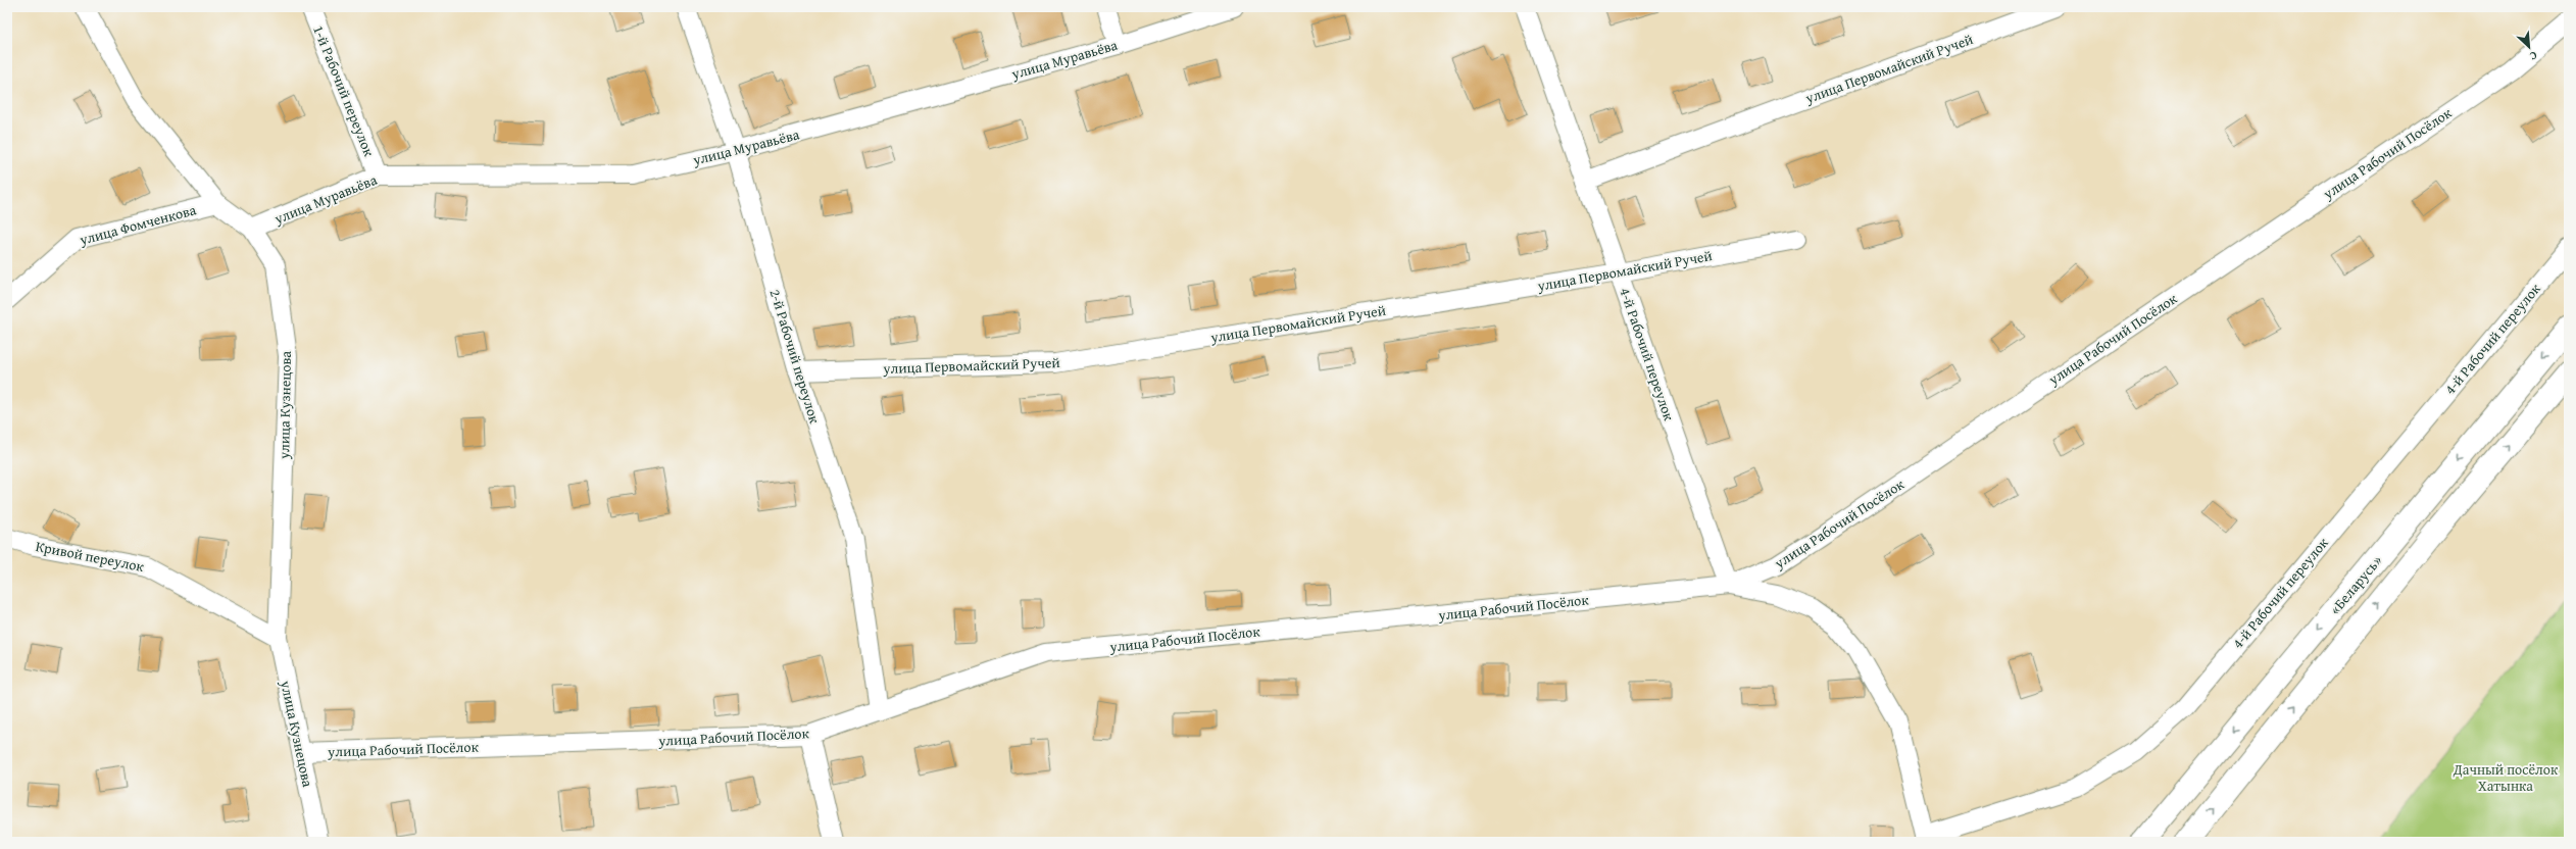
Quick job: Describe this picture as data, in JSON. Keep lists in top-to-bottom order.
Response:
{
  "streets": {
    "highway": ["«Беларусь»"],
    "street": [
      "улица Муравьёва",
      "улица Первомайский Ручей",
      "1-й Рабочий переулок",
      "улица Рабочий Посёлок",
      "улица Фомченкова",
      "4-й Рабочий переулок",
      "2-й Рабочий переулок",
      "улица Кузнецова",
      "Кривой переулок"
    ]
  },
  "crossings": [
    ["улица Муравьёва", "1-й Рабочий переулок"],
    ["улица Муравьёва", "2-й Рабочий переулок"],
    ["улица Муравьёва", "улица Кузнецова"],
    ["улица Первомайский Ручей", "4-й Рабочий переулок"],
    ["улица Первомайский Ручей", "2-й Рабочий переулок"],
    ["улица Рабочий Посёлок", "4-й Рабочий переулок"],
    ["улица Рабочий Посёлок", "2-й Рабочий переулок"],
    ["улица Рабочий Посёлок", "улица Кузнецова"],
    ["улица Фомченкова", "улица Кузнецова"],
    ["улица Кузнецова", "Кривой переулок"]
  ],
  "parks": ["Дачный посёлок Хатынка"],
  "north": "bottom right"
}
